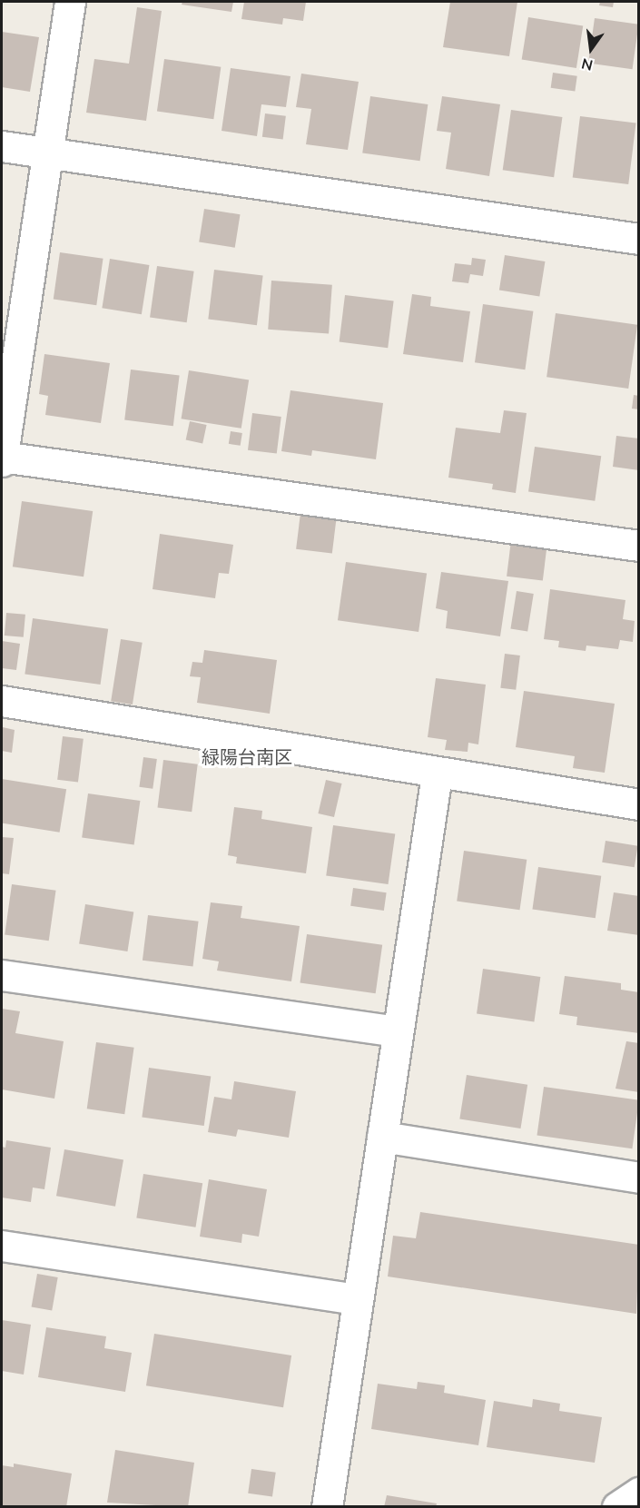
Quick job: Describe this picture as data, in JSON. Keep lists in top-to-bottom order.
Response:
{
  "districts": ["緑陽台南区"],
  "north": "bottom"
}
